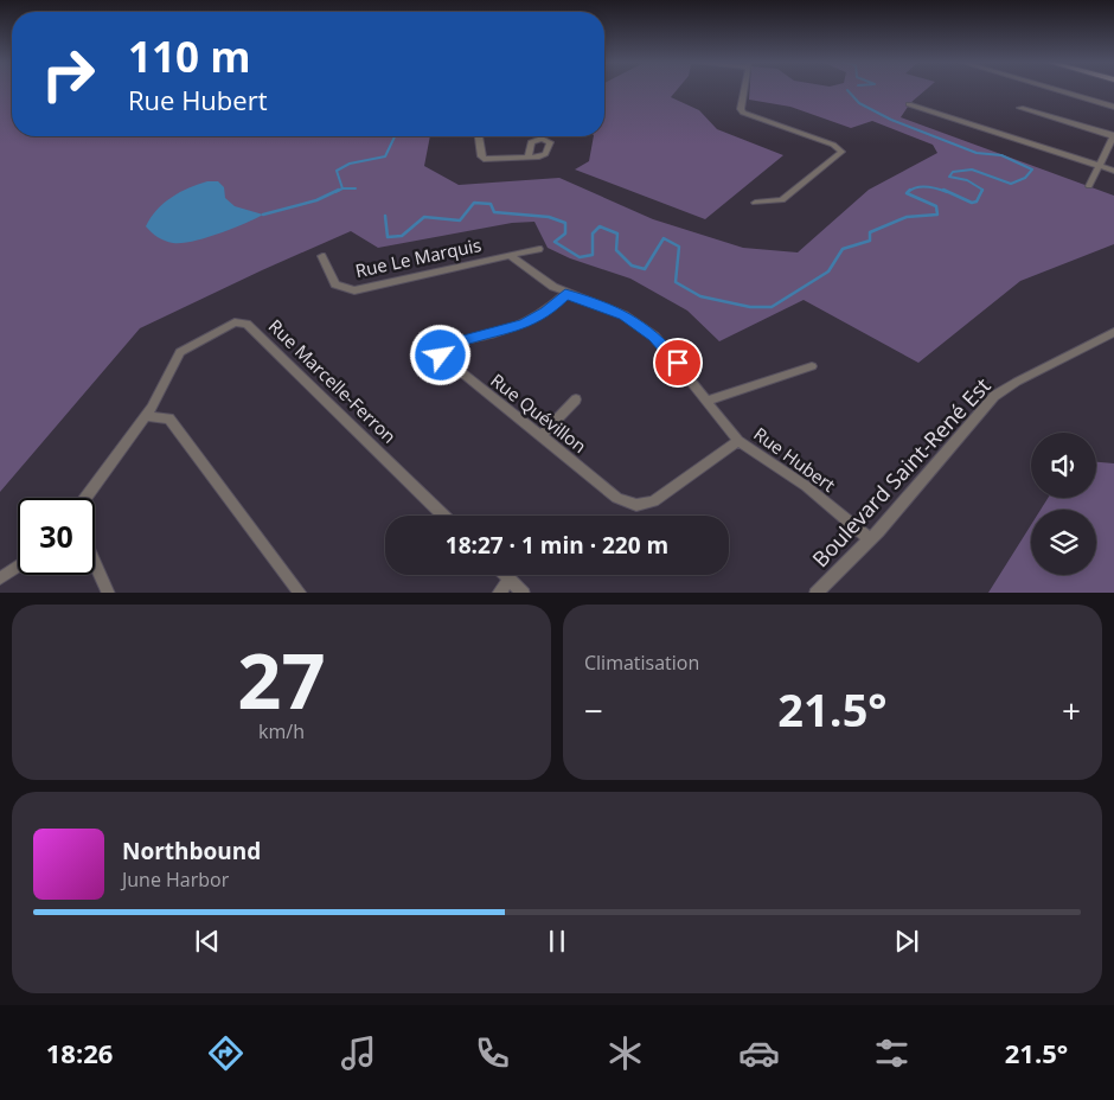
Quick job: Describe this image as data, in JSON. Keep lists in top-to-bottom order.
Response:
{
  "streets": {
    "street": [
      "Rue Le Marquis",
      "Rue Marcelle-Ferron",
      "Rue Quévillon",
      "Rue Hubert",
      "Boulevard Saint-René Est"
    ]
  },
  "crossings": [
    ["Rue Le Marquis", "Rue Hubert"],
    ["Rue Quévillon", "Rue Hubert"],
    ["Rue Hubert", "Boulevard Saint-René Est"]
  ],
  "page": {
    "turn": ["110 m", "Rue Hubert"],
    "limit": "30",
    "trip": "18:27 · 1 min · 220 m",
    "tile": [
      ["27", "km/h"],
      "Climatisation"
    ],
    "heat": ["−", "21.5°", "+"],
    "song": ["Northbound", "June Harbor"],
    "tabs": ["18:26", "21.5°"]
  }
}
